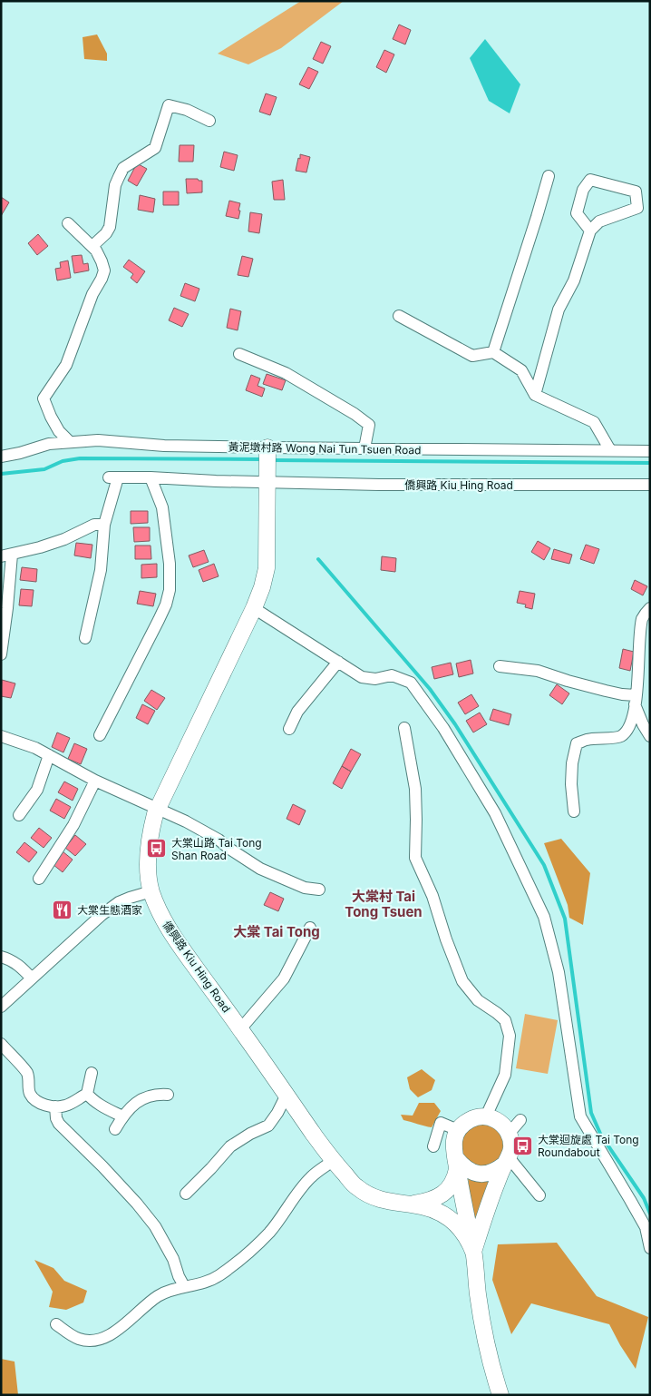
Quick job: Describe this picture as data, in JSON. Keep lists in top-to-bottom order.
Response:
{
  "streets": {
    "street": ["黃泥墩村路 Wong Nai Tun Tsuen Road", "僑興路 Kiu Hing Road"]
  },
  "crossings": [
    ["黃泥墩村路 Wong Nai Tun Tsuen Road", "僑興路 Kiu Hing Road"]
  ],
  "districts": ["大棠村 Tai Tong Tsuen", "大棠 Tai Tong"],
  "places": {
    "bus stop": ["大棠山路 Tai Tong Shan Road", "大棠迴旋處 Tai Tong Roundabout"],
    "restaurant": ["大棠生態酒家"]
  }
}
